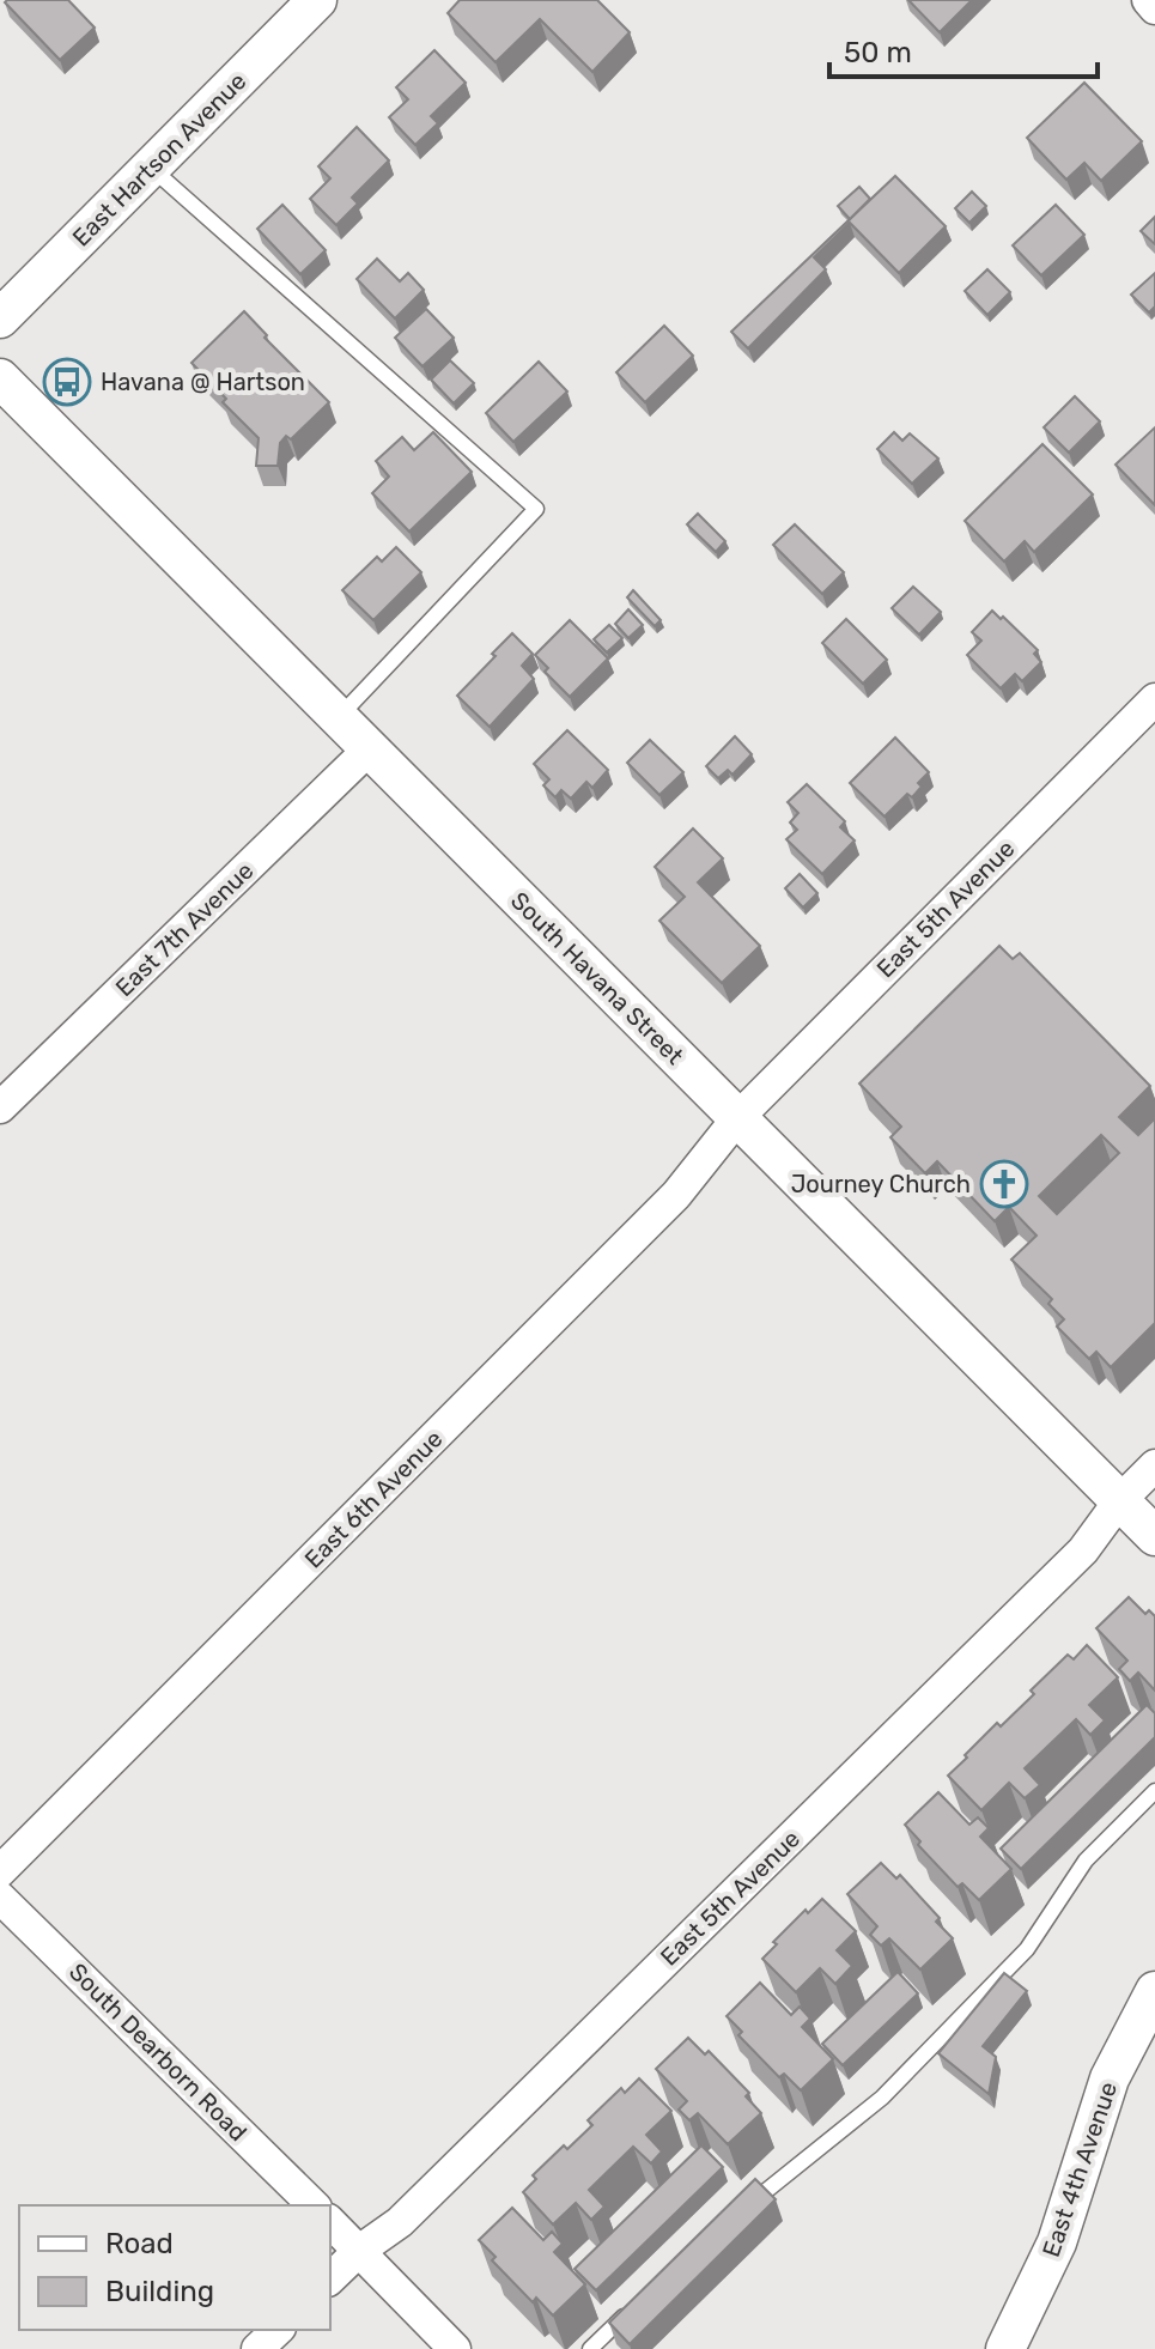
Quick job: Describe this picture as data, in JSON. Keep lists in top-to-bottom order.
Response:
{
  "streets": {
    "street": [
      "East Hartson Avenue",
      "East 5th Avenue",
      "East 7th Avenue",
      "South Havana Street",
      "East 6th Avenue",
      "South Dearborn Road",
      "East 4th Avenue"
    ]
  },
  "crossings": [
    ["East 5th Avenue", "South Havana Street"],
    ["East 5th Avenue", "East 6th Avenue"],
    ["East 7th Avenue", "South Havana Street"],
    ["South Havana Street", "East 6th Avenue"]
  ],
  "places": {
    "bus stop": ["Havana @ Hartson"],
    "church": ["Journey Church"]
  },
  "legend": ["Road", "Building"],
  "scale_bar": "50 m"
}
